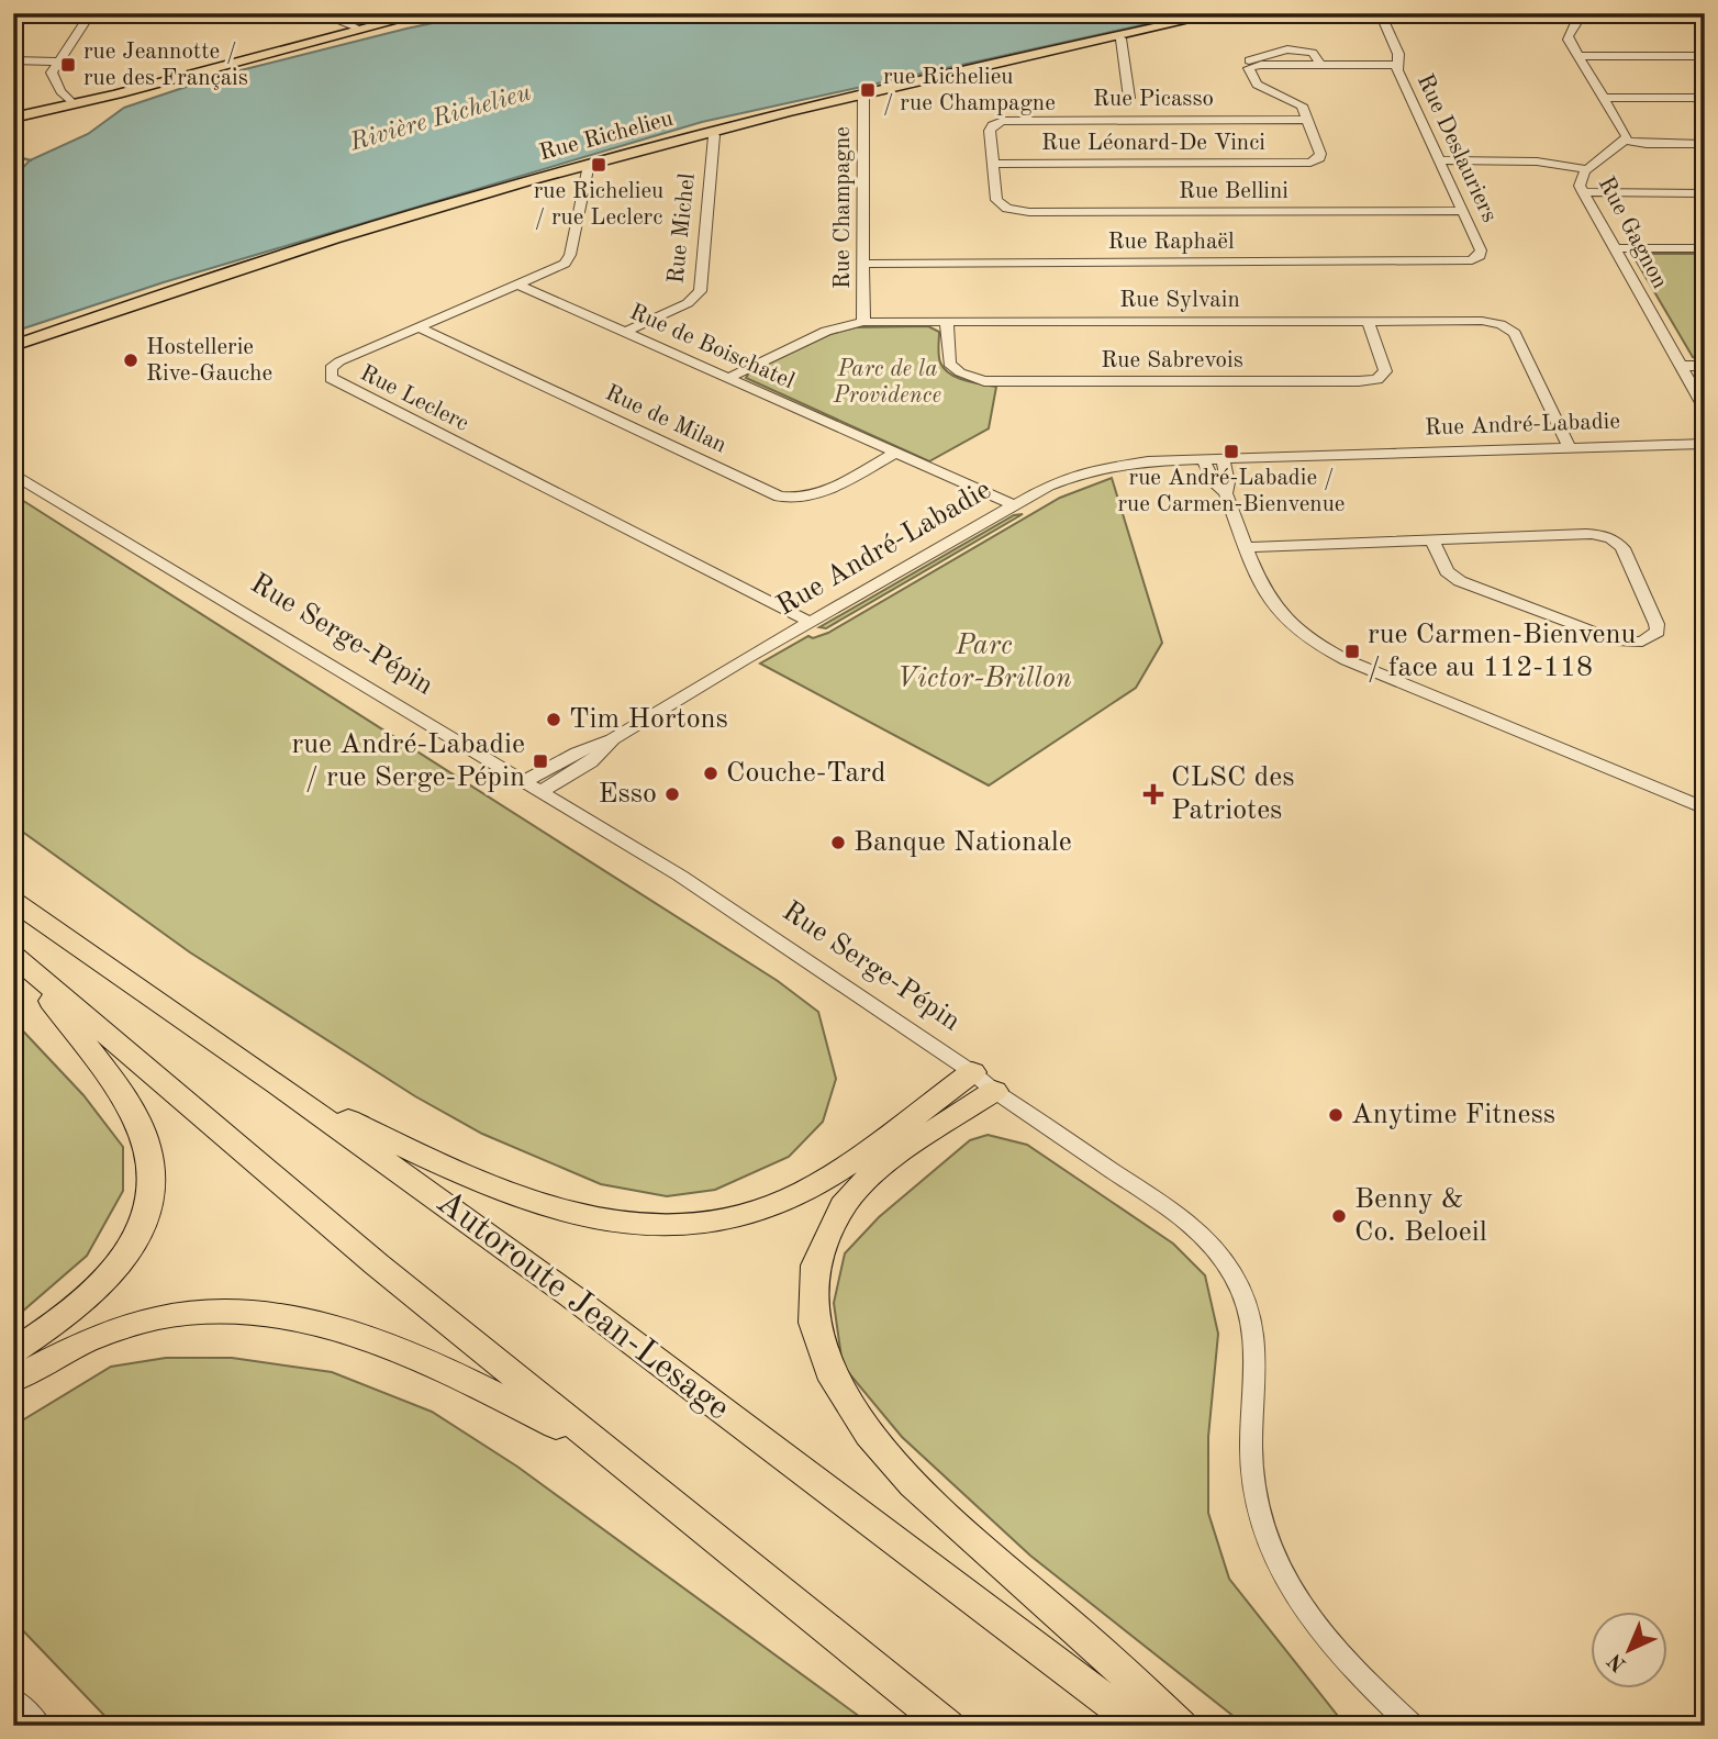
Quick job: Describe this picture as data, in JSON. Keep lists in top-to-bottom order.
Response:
{
  "streets": {
    "highway": ["Autoroute Jean-Lesage"],
    "main road": ["Rue Richelieu"],
    "street": [
      "Rue Picasso",
      "Rue Léonard-De Vinci",
      "Rue Deslauriers",
      "Rue Bellini",
      "Rue Champagne",
      "Rue Michel",
      "Rue Gagnon",
      "Rue Raphaël",
      "Rue Sylvain",
      "Rue de Boischatel",
      "Rue Sabrevois",
      "Rue Leclerc",
      "Rue de Milan",
      "Rue André-Labadie",
      "Rue Serge-Pépin"
    ]
  },
  "crossings": [
    ["Rue Picasso", "Rue Léonard-De Vinci"],
    ["Rue Picasso", "Rue Bellini"],
    ["Rue Richelieu", "Rue Champagne"],
    ["Rue Richelieu", "Rue Michel"],
    ["Rue Richelieu", "Rue Leclerc"],
    ["Rue Léonard-De Vinci", "Rue Bellini"],
    ["Rue Deslauriers", "Rue Bellini"],
    ["Rue Deslauriers", "Rue Raphaël"],
    ["Rue Champagne", "Rue Raphaël"],
    ["Rue Champagne", "Rue Sylvain"],
    ["Rue Michel", "Rue de Boischatel"],
    ["Rue Sylvain", "Rue de Boischatel"],
    ["Rue Sylvain", "Rue Sabrevois"],
    ["Rue Sylvain", "Rue André-Labadie"],
    ["Rue de Boischatel", "Rue Leclerc"],
    ["Rue de Boischatel", "Rue de Milan"],
    ["Rue de Boischatel", "Rue André-Labadie"],
    ["Rue Leclerc", "Rue de Milan"],
    ["Rue Leclerc", "Rue André-Labadie"],
    ["Rue André-Labadie", "Rue Serge-Pépin"]
  ],
  "water": ["Rivière Richelieu"],
  "parks": ["Parc de la Providence", "Parc Victor-Brillon"],
  "places": {
    "transit": [
      "rue Jeannotte / rue des Français",
      "rue Richelieu / rue Champagne",
      "rue Richelieu / rue Leclerc",
      "rue André-Labadie / rue Carmen-Bienvenue",
      "rue Carmen-Bienvenu / face au 112-118",
      "rue André-Labadie / rue Serge-Pépin"
    ],
    "other": [
      "Hostellerie Rive-Gauche",
      "Tim Hortons",
      "Couche-Tard",
      "Esso",
      "Banque Nationale",
      "Anytime Fitness",
      "Benny & Co. Beloeil"
    ],
    "health": ["CLSC des Patriotes"]
  },
  "north": "bottom left"
}
